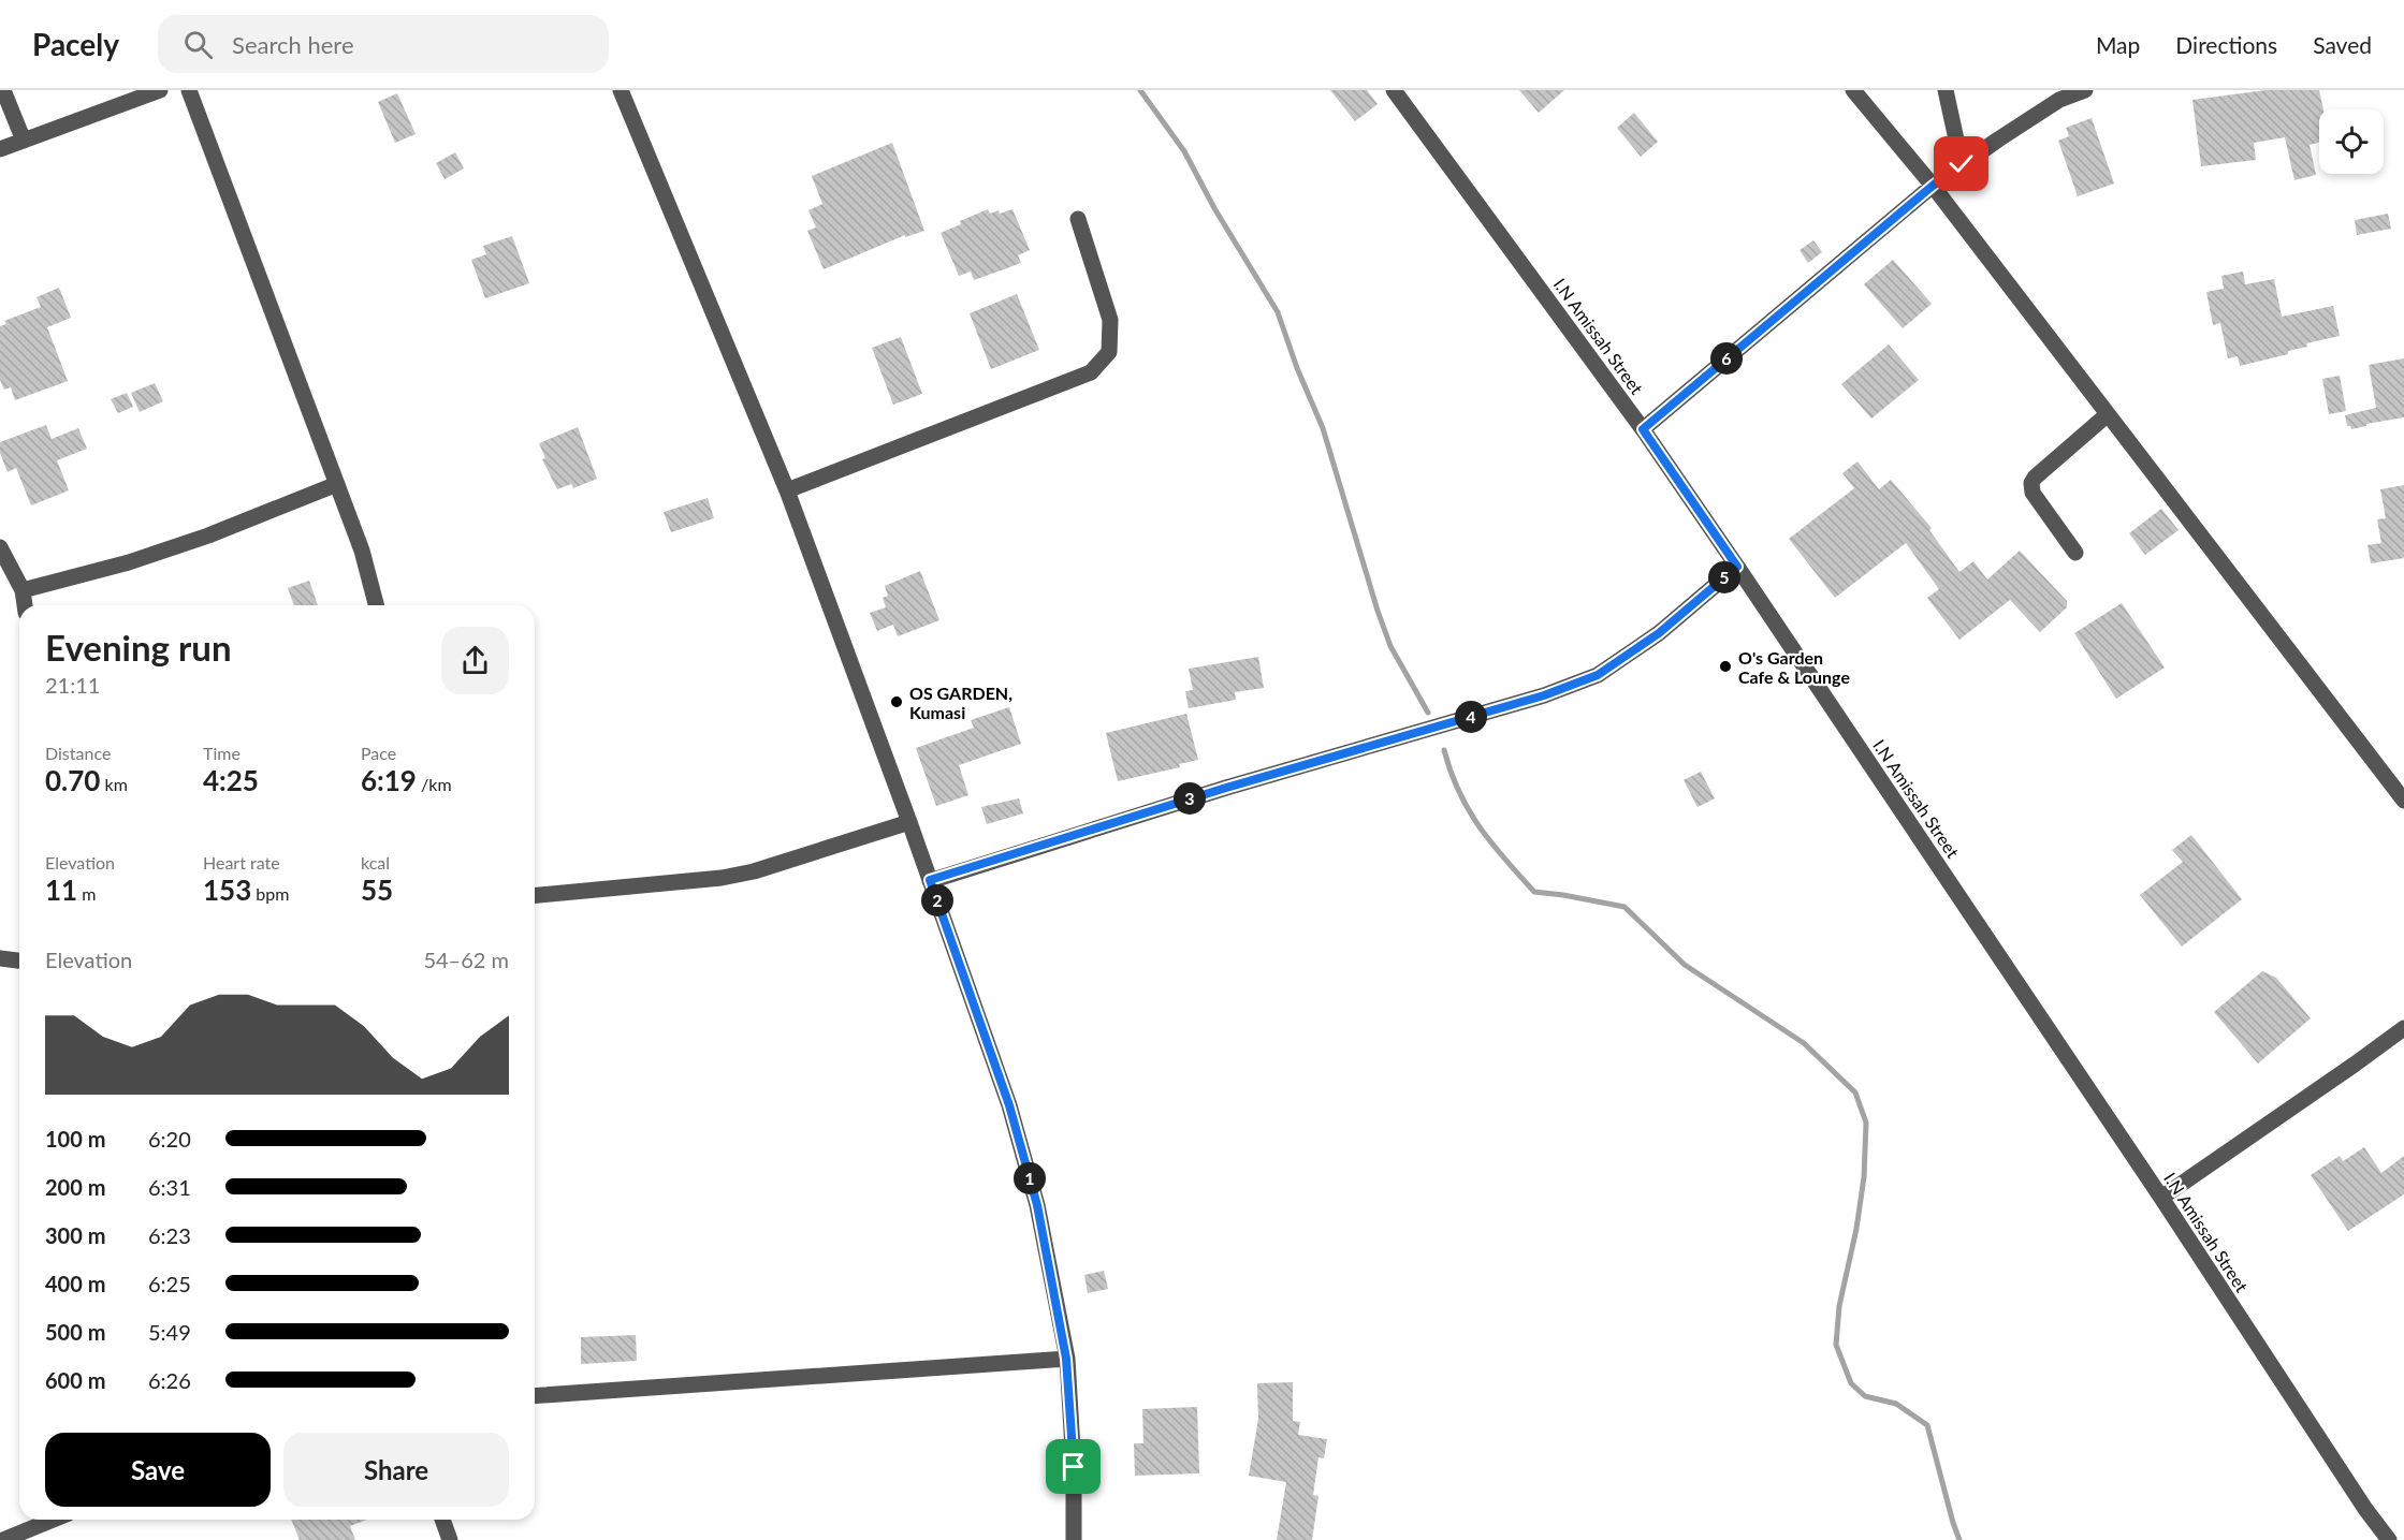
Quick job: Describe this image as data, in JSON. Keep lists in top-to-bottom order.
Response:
{
  "streets": {
    "street": ["I.N Amissah Street"]
  },
  "places": ["O's Garden Cafe & Lounge", "OS GARDEN, Kumasi"],
  "page": {
    "header": "Pacely",
    "search": "Search here",
    "nav": ["Map", "Directions", "Saved"],
    "pins": [
      "6",
      "5",
      "4",
      "3",
      "2",
      "1"
    ],
    "heading": ["Evening run", "21:11"],
    "stats": [
      ["Distance", "0.70 km"],
      ["Time", "4:25"],
      ["Pace", "6:19 /km"],
      ["Elevation", "11 m"],
      ["Heart rate", "153 bpm"],
      ["kcal", "55"]
    ],
    "chart": ["Elevation", "54–62 m"],
    "list": [
      {
        "name": "100 m",
        "note": "6:20"
      },
      {
        "name": "200 m",
        "note": "6:31"
      },
      {
        "name": "300 m",
        "note": "6:23"
      },
      {
        "name": "400 m",
        "note": "6:25"
      },
      {
        "name": "500 m",
        "note": "5:49"
      },
      {
        "name": "600 m",
        "note": "6:26"
      }
    ],
    "buttons": ["Save", "Share"]
  }
}
